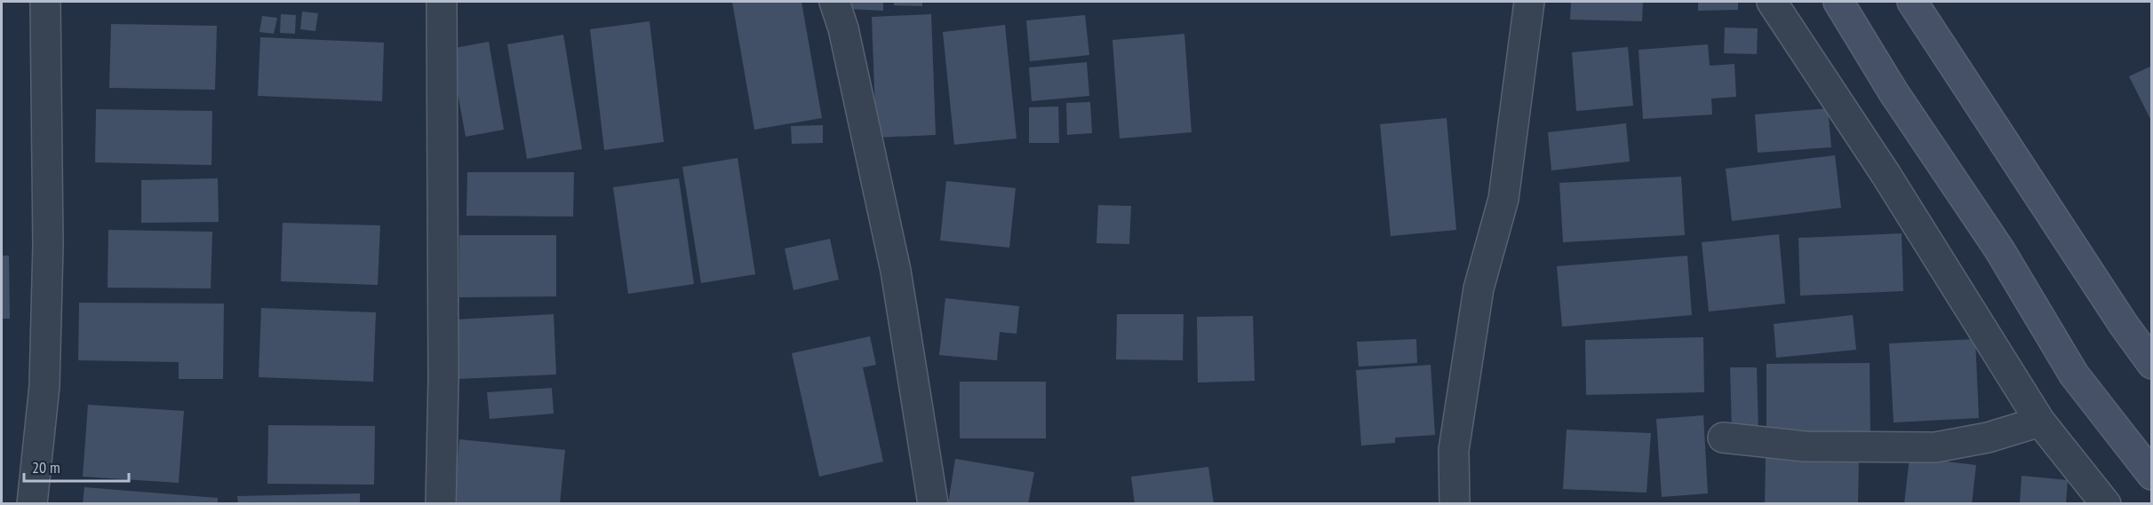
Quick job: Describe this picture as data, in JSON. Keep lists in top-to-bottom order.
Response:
{
  "scale_bar": "20 m"
}
